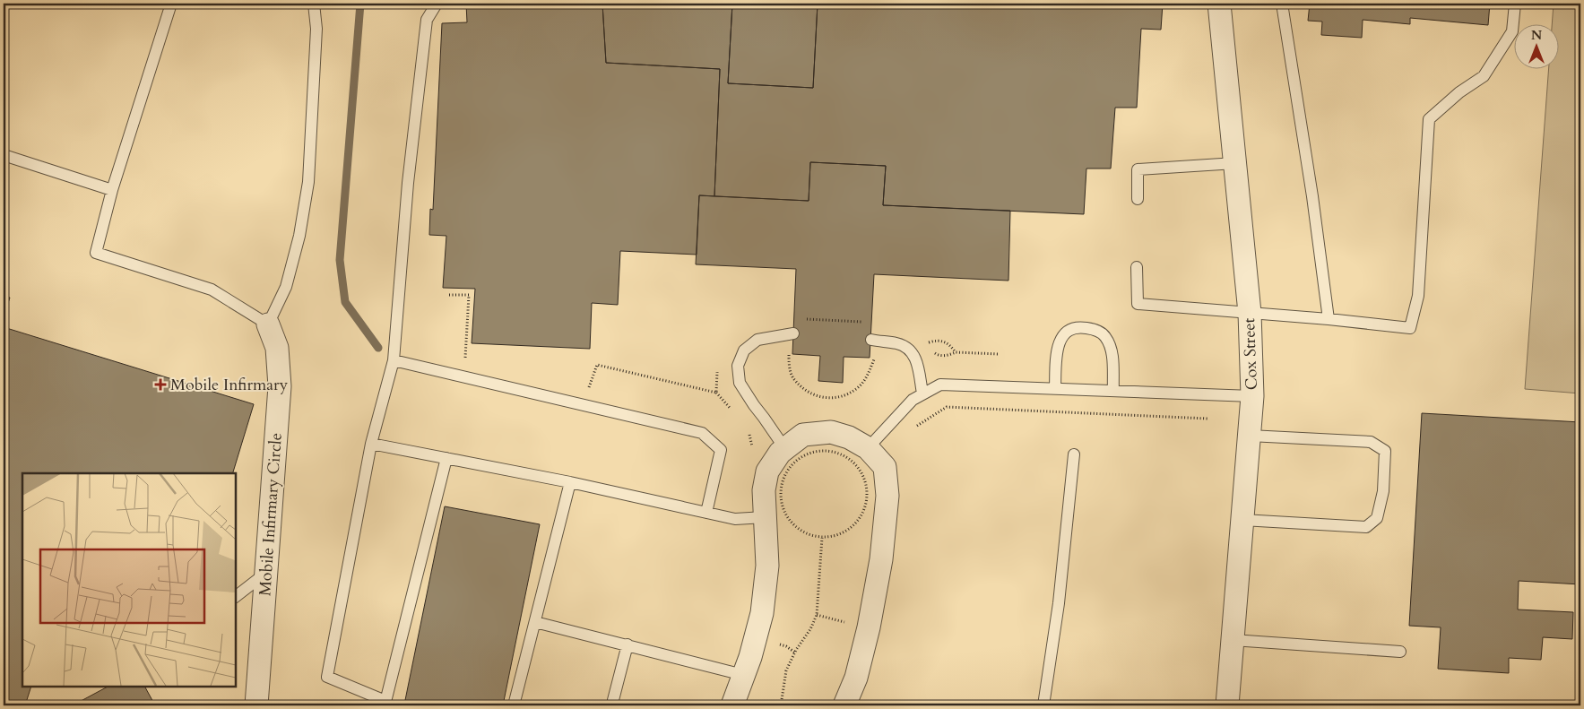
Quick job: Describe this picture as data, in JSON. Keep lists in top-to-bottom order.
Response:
{
  "streets": {
    "street": ["Cox Street", "Mobile Infirmary Circle"]
  },
  "places": {
    "health": ["Mobile Infirmary"]
  },
  "north": "top"
}
